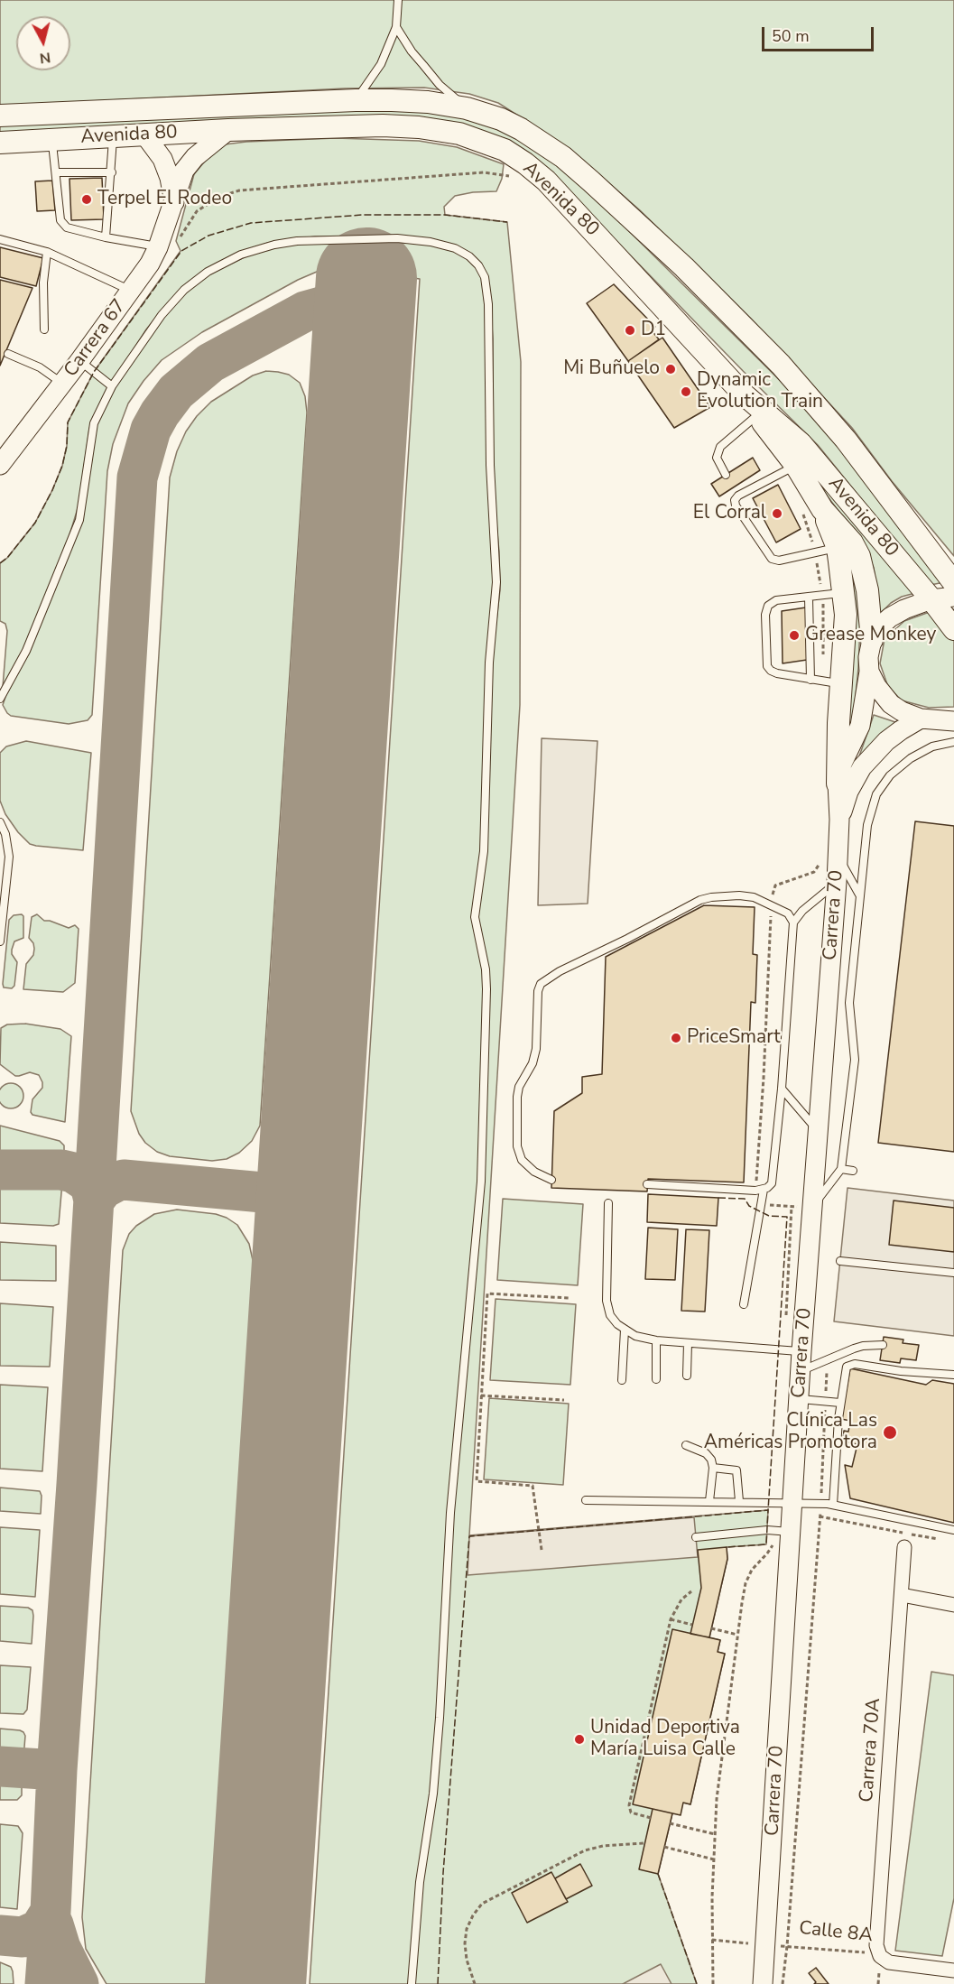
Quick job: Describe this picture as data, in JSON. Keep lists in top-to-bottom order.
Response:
{
  "streets": {
    "main road": ["Avenida 80", "Carrera 67", "Carrera 70"],
    "street": ["Carrera 70A", "Calle 8A"]
  },
  "crossings": [
    ["Avenida 80", "Carrera 67"],
    ["Carrera 70", "Calle 8A"],
    ["Carrera 70A", "Calle 8A"]
  ],
  "places": [
    "Terpel El Rodeo",
    "D1",
    "Mi Buñuelo",
    "Dynamic Evolution Train",
    "El Corral",
    "Grease Monkey",
    "PriceSmart",
    "Clínica Las Américas Promotora",
    "Unidad Deportiva María Luisa Calle"
  ],
  "scale_bar": "50 m",
  "north": "bottom"
}
